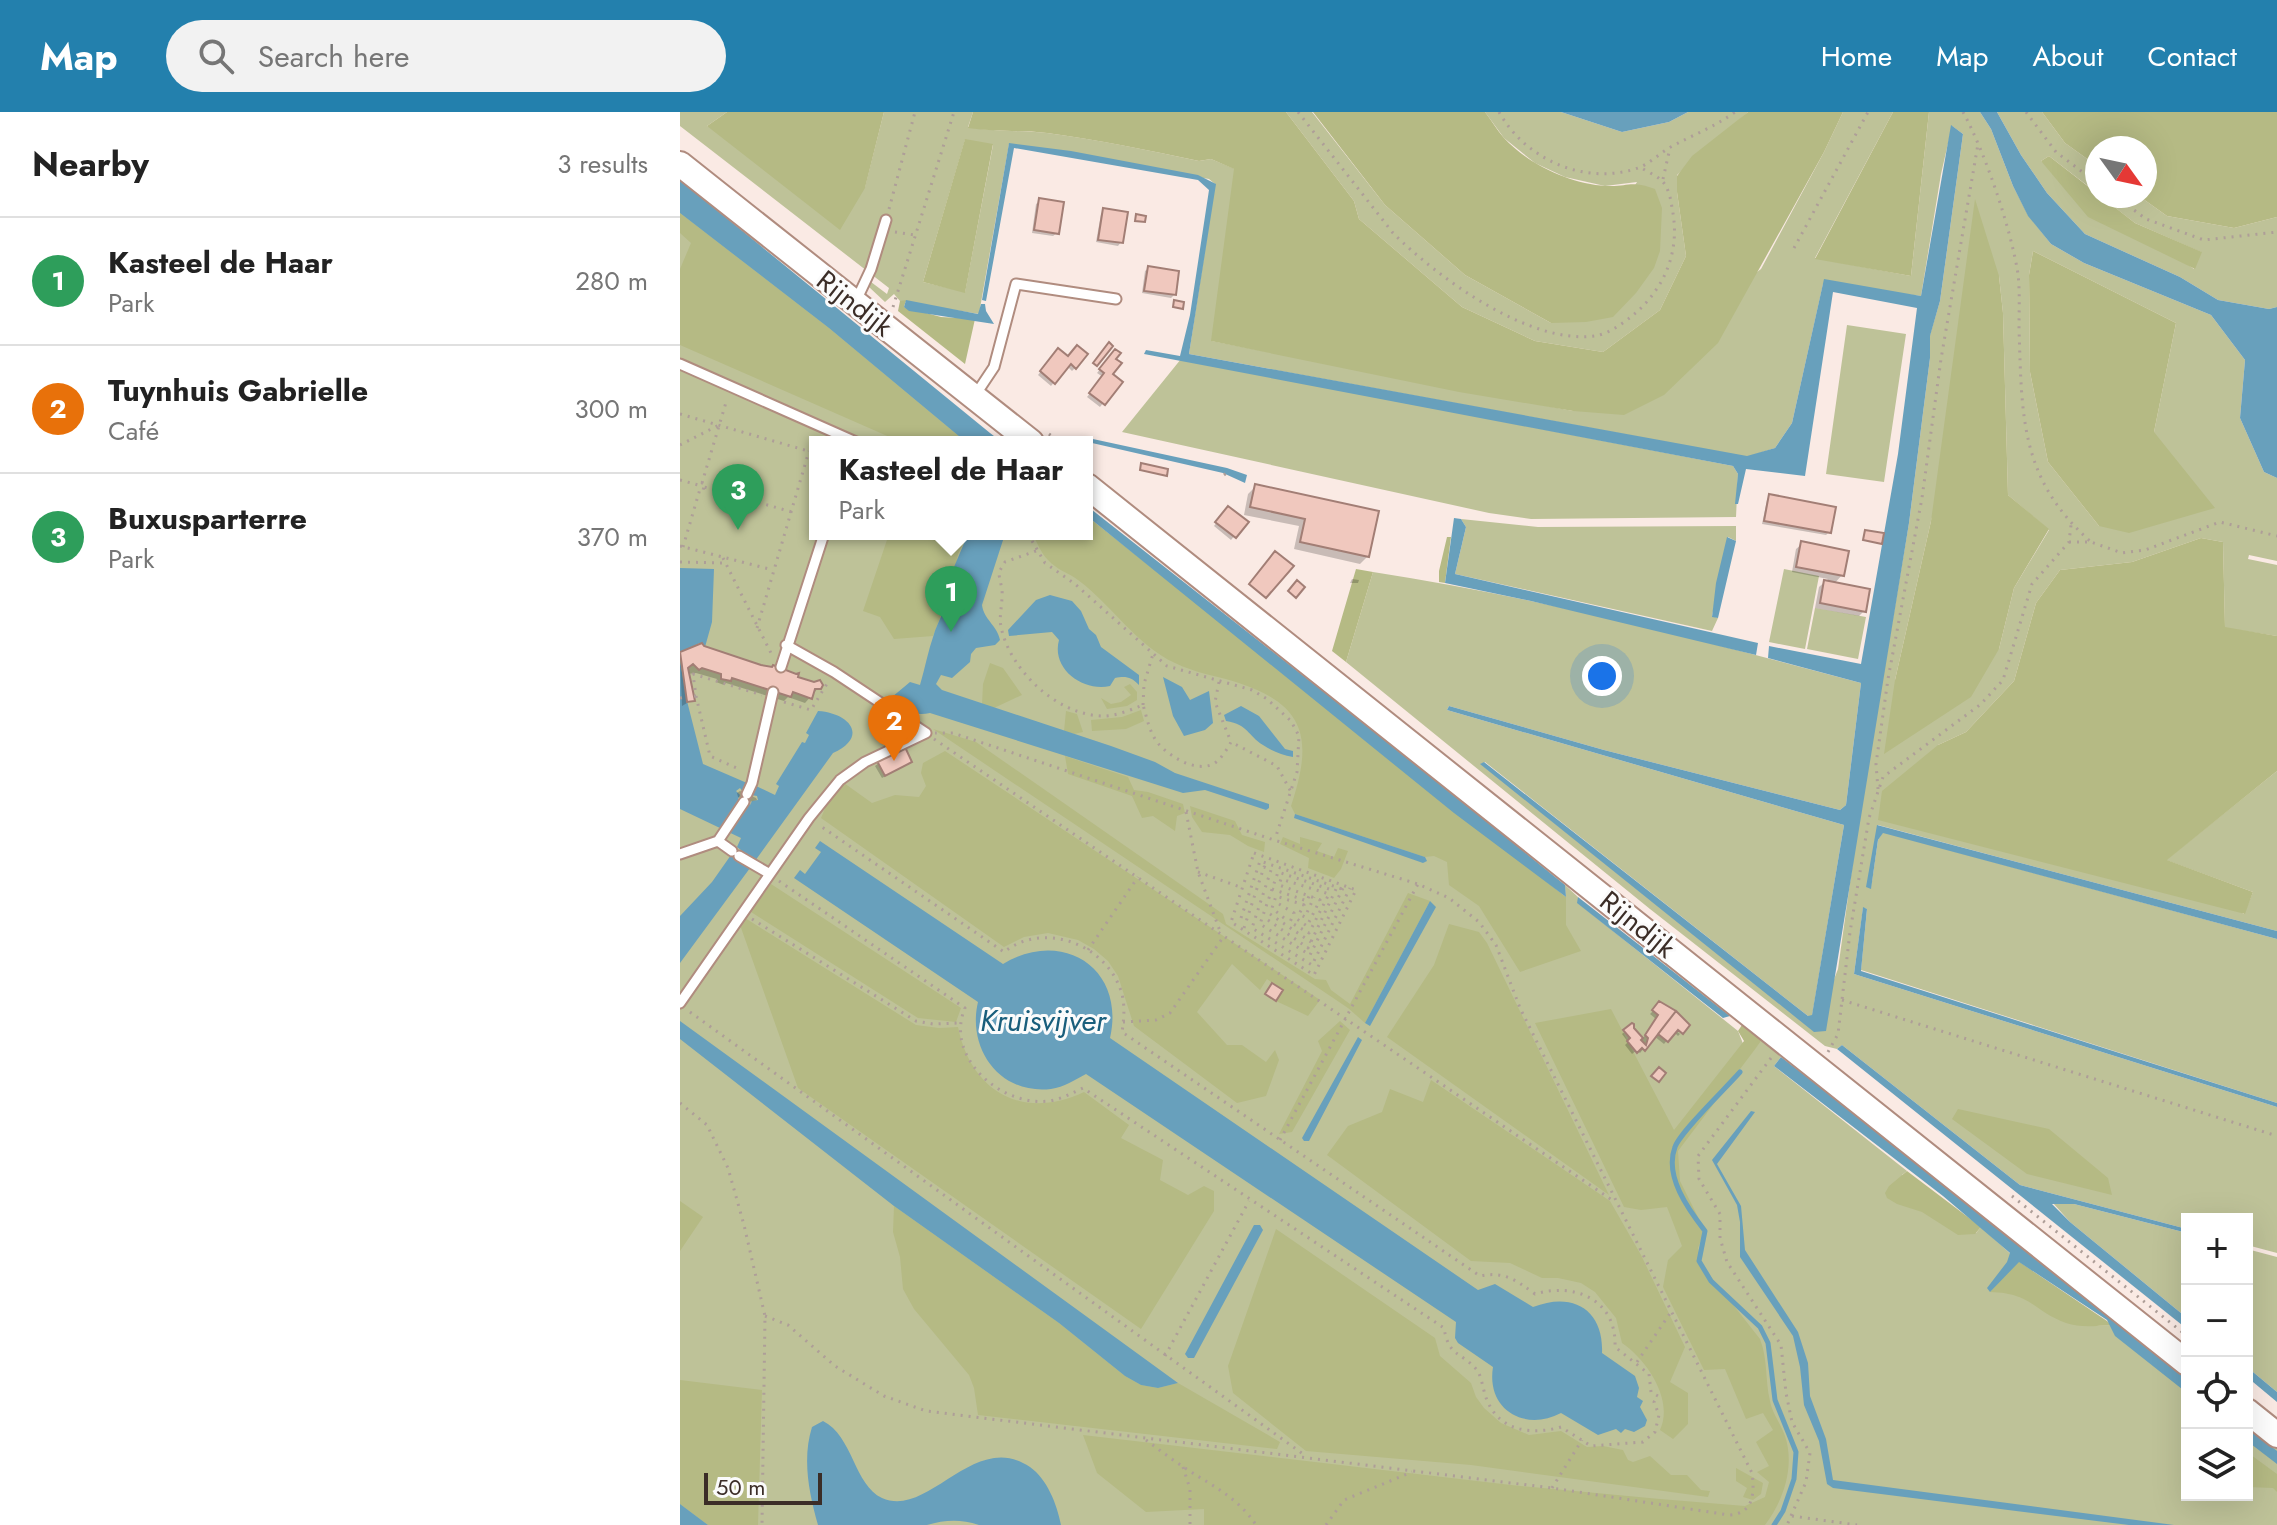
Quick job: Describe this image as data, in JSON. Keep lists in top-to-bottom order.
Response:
{
  "streets": {
    "street": ["Rijndijk"]
  },
  "water": ["Kruisvijver"],
  "scale_bar": "50 m",
  "north": "bottom right",
  "page": {
    "header": "Map",
    "search": "Search here",
    "nav": [
      "Home",
      "Map",
      "About",
      "Contact"
    ],
    "heading": ["Nearby", "3 results"],
    "list": [
      {
        "mark": "1",
        "name": "Kasteel de Haar",
        "note": "Park",
        "value": "280 m"
      },
      {
        "mark": "2",
        "name": "Tuynhuis Gabrielle",
        "note": "Café",
        "value": "300 m"
      },
      {
        "mark": "3",
        "name": "Buxusparterre",
        "note": "Park",
        "value": "370 m"
      }
    ],
    "popup": ["Kasteel de Haar", "Park"],
    "pins": ["3", "1", "2"],
    "map_buttons": ["+", "−"],
    "scale": "50 m"
  }
}
